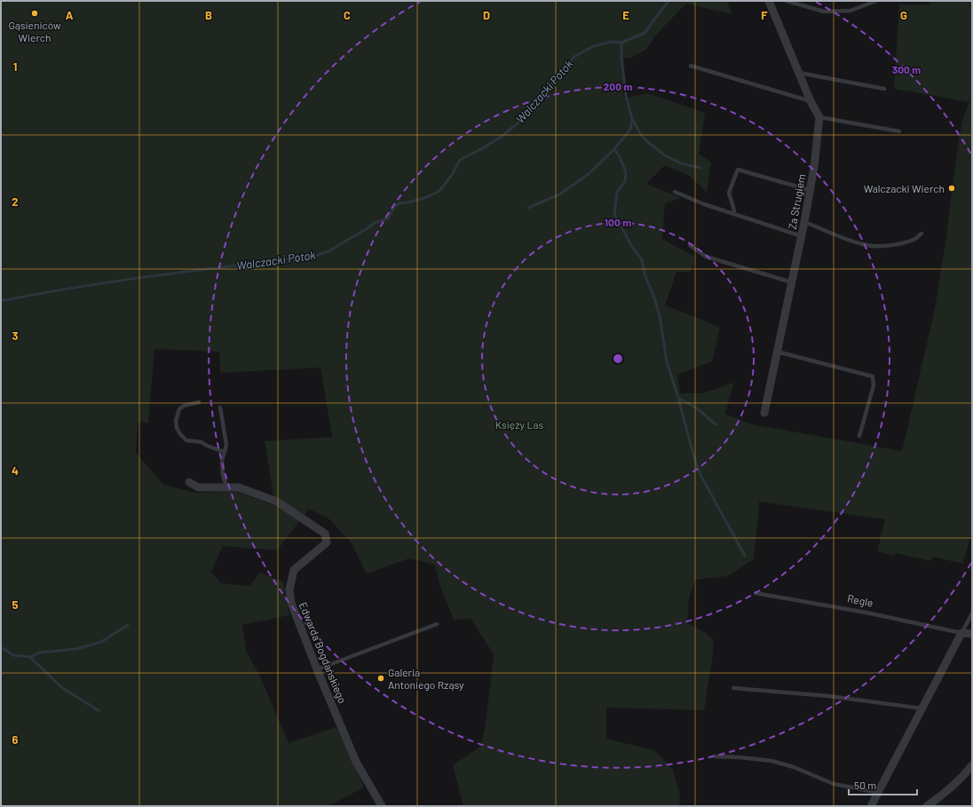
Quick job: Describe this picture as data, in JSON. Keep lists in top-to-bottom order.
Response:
{
  "streets": {
    "street": ["Za Strugiem", "Regle", "Edwarda Bogdańskiego"]
  },
  "water": ["Walczacki Potok"],
  "parks": ["Księży Las"],
  "places": ["Gąsieniców Wierch", "Walczacki Wierch", "Galeria Antoniego Rząsy"],
  "scale_bar": "50 m",
  "grid": {
    "columns": [
      "A",
      "B",
      "C",
      "D",
      "E",
      "F",
      "G"
    ],
    "rows": [
      "1",
      "2",
      "3",
      "4",
      "5",
      "6"
    ]
  },
  "rings": ["300 m", "200 m", "100 m"]
}
